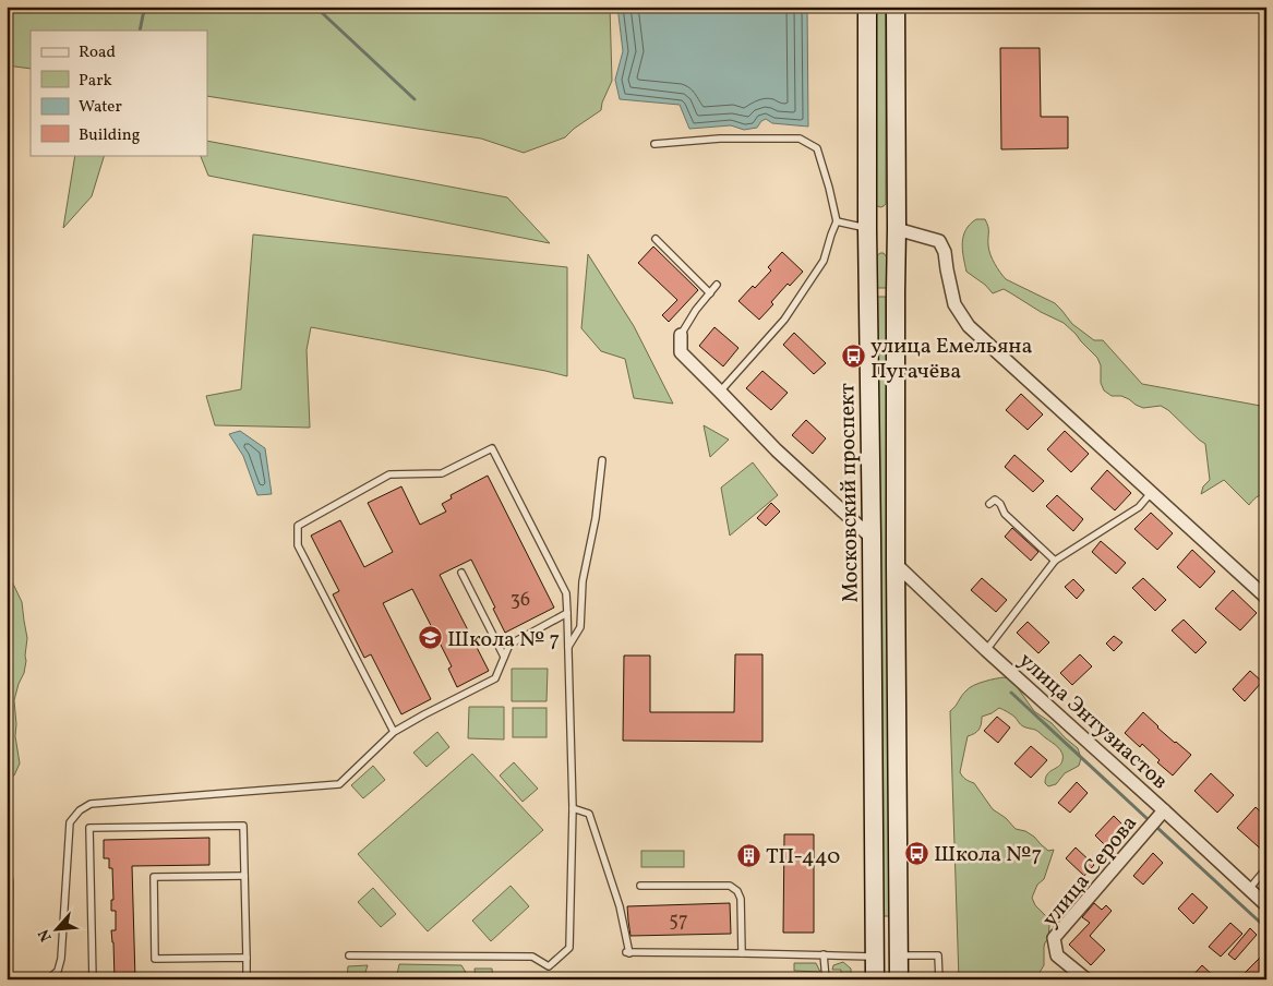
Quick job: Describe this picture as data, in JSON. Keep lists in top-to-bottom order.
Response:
{
  "streets": {
    "main road": ["Московский проспект"],
    "street": ["улица Энтузиастов", "улица Серова"]
  },
  "crossings": [
    ["улица Энтузиастов", "улица Серова"]
  ],
  "places": {
    "bus stop": ["улица Емельяна Пугачёва", "Школа №7"],
    "school or university": ["Школа № 7"],
    "building": ["ТП-440"]
  },
  "house_numbers": ["36", "57"],
  "legend": [
    "Road",
    "Park",
    "Water",
    "Building"
  ],
  "north": "bottom left"
}
